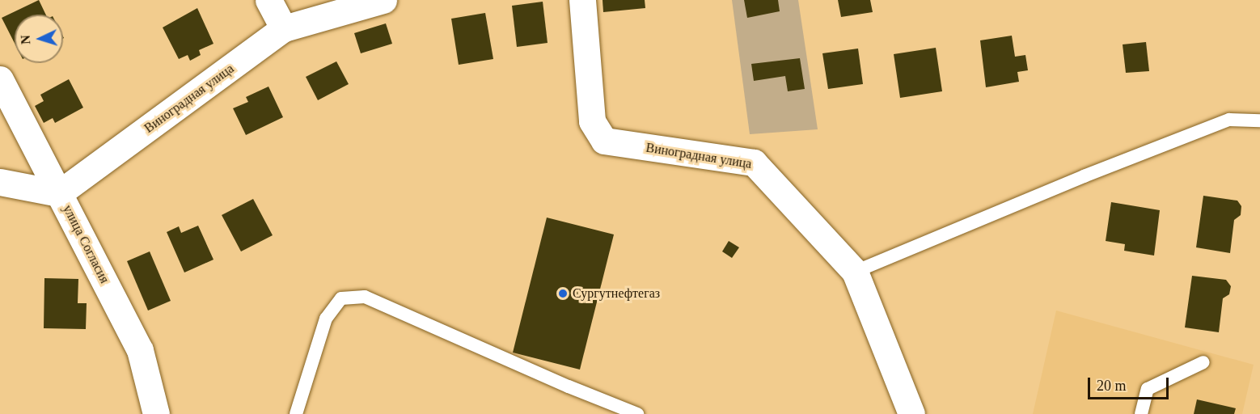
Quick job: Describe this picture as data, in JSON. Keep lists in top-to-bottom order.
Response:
{
  "streets": {
    "street": ["Виноградная улица", "улица Согласия"]
  },
  "crossings": [
    ["Виноградная улица", "улица Согласия"]
  ],
  "places": ["Сургутнефтегаз"],
  "scale_bar": "20 m",
  "north": "left"
}
